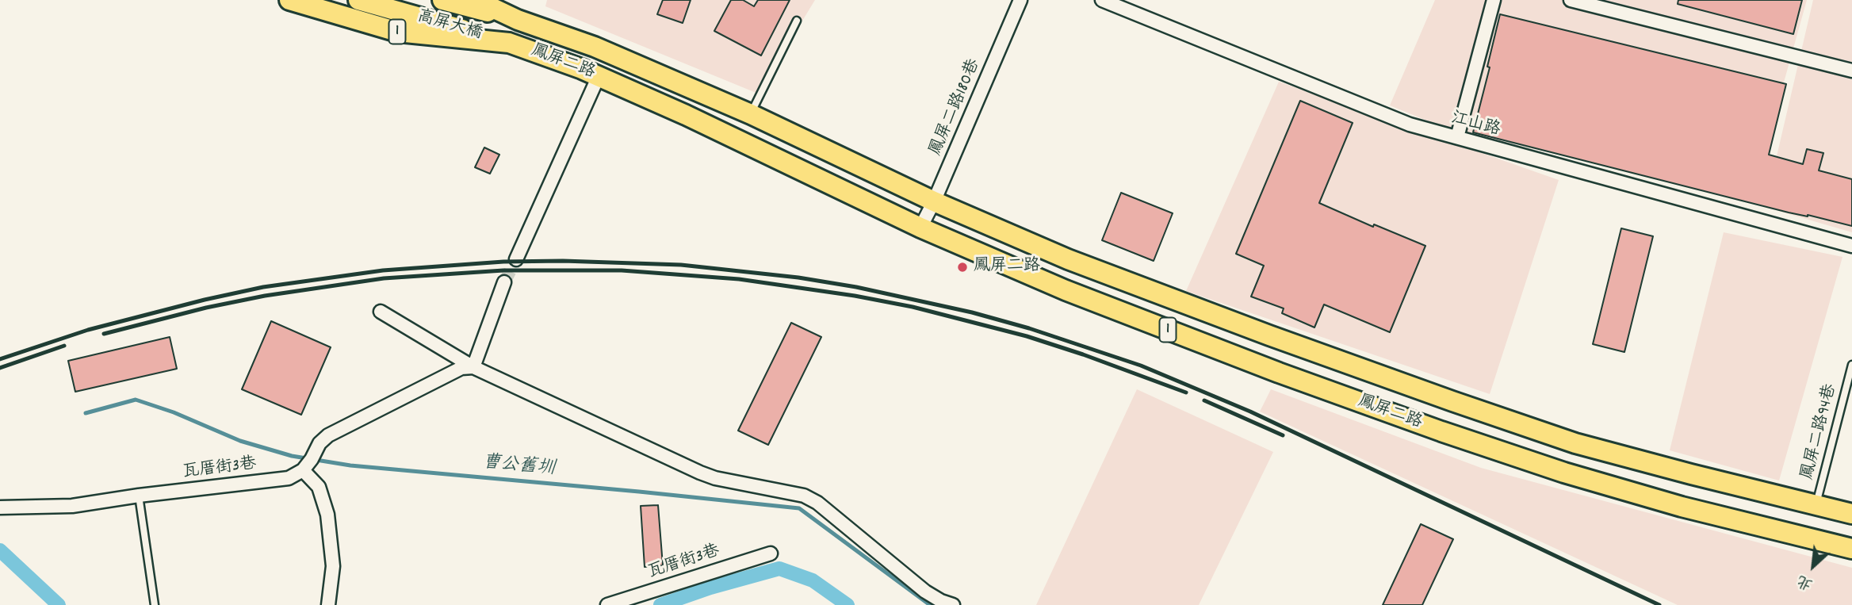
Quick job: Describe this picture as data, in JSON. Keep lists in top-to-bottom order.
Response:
{
  "streets": {
    "main road": ["高屏大橋", "1", "鳳屏二路"],
    "street": ["鳳屏二路180巷", "江山路", "瓦厝街3巷"],
    "lane": ["鳳屏二路94巷"]
  },
  "crossings": [
    ["高屏大橋", "鳳屏二路"],
    ["鳳屏二路", "鳳屏二路180巷"],
    ["鳳屏二路", "鳳屏二路94巷"]
  ],
  "water": ["曹公舊圳"],
  "places": ["鳳屏二路"],
  "north": "bottom left"
}
